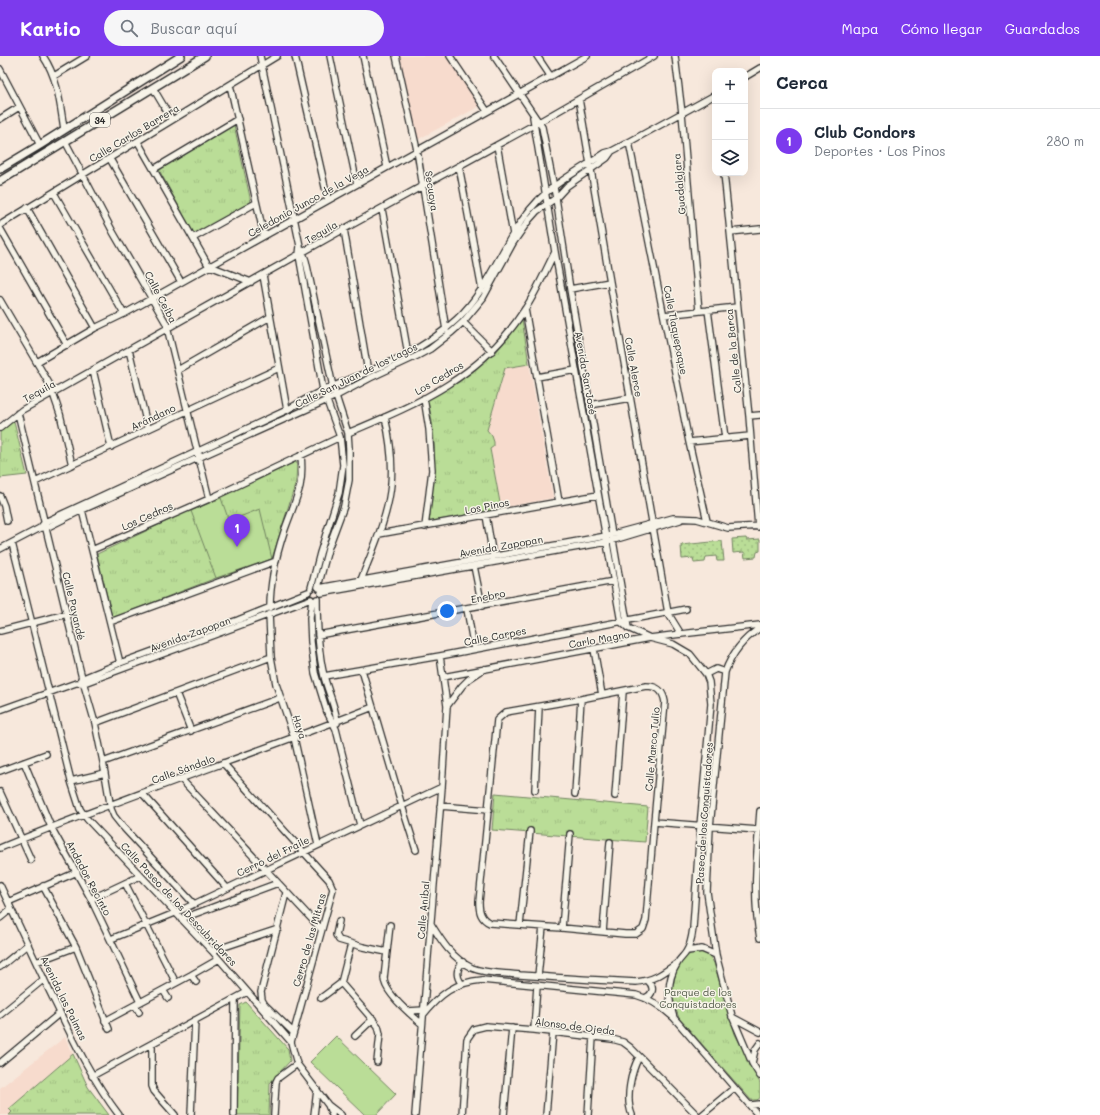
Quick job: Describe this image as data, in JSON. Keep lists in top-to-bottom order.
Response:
{
  "streets": {
    "main road": ["34"],
    "street": [
      "Calle Carlos Barrera",
      "Guadalajara",
      "Secuoya",
      "Celedonio Junco de la Vega",
      "Tequila",
      "Calle Ceiba",
      "Calle Tlaquepaque",
      "Calle de la Barca",
      "Calle Alerce",
      "Avenida San José",
      "Calle San Juan de los Lagos",
      "Los Cedros",
      "Arándano",
      "Los Pinos",
      "Avenida Zapopan",
      "Enebro",
      "Calle Payandé",
      "Calle Carpes",
      "Carlo Magno",
      "Haya",
      "Calle Marco Tulio",
      "Calle Sándalo",
      "Paseo de los Conquistadores",
      "Cerro del Fraile",
      "Andador Recinto",
      "Calle Paseo de los Descubridores",
      "Calle Aníbal",
      "Cerro de las Mitras",
      "Avenida las Palmas",
      "Alonso de Ojeda"
    ]
  },
  "crossings": [
    ["34", "Calle Ceiba"],
    ["Calle Carlos Barrera", "Calle Ceiba"],
    ["Guadalajara", "Calle San Juan de los Lagos"],
    ["Secuoya", "Celedonio Junco de la Vega"],
    ["Secuoya", "Tequila"],
    ["Secuoya", "Calle San Juan de los Lagos"],
    ["Celedonio Junco de la Vega", "Calle Ceiba"],
    ["Celedonio Junco de la Vega", "Avenida San José"],
    ["Tequila", "Calle Ceiba"],
    ["Tequila", "Calle Alerce"],
    ["Tequila", "Avenida San José"],
    ["Tequila", "Calle Payandé"],
    ["Calle Ceiba", "Calle San Juan de los Lagos"],
    ["Calle Ceiba", "Los Cedros"],
    ["Calle Ceiba", "Arándano"],
    ["Calle Tlaquepaque", "Calle San Juan de los Lagos"],
    ["Calle Tlaquepaque", "Avenida Zapopan"],
    ["Calle de la Barca", "Avenida Zapopan"],
    ["Calle Alerce", "Calle San Juan de los Lagos"],
    ["Calle Alerce", "Avenida Zapopan"],
    ["Calle Alerce", "Calle Carpes"],
    ["Calle Alerce", "Carlo Magno"],
    ["Avenida San José", "Calle San Juan de los Lagos"],
    ["Avenida San José", "Los Cedros"],
    ["Avenida San José", "Los Pinos"],
    ["Avenida San José", "Avenida Zapopan"],
    ["Avenida San José", "Enebro"],
    ["Avenida San José", "Calle Carpes"],
    ["Calle San Juan de los Lagos", "Calle Payandé"],
    ["Arándano", "Calle Payandé"],
    ["Avenida Zapopan", "Calle Payandé"],
    ["Avenida Zapopan", "Haya"],
    ["Calle Payandé", "Calle Sándalo"],
    ["Calle Payandé", "Cerro del Fraile"],
    ["Calle Carpes", "Calle Aníbal"],
    ["Carlo Magno", "Paseo de los Conquistadores"],
    ["Carlo Magno", "Calle Aníbal"],
    ["Haya", "Calle Sándalo"],
    ["Haya", "Cerro del Fraile"],
    ["Calle Sándalo", "Andador Recinto"],
    ["Calle Sándalo", "Calle Paseo de los Descubridores"],
    ["Calle Sándalo", "Cerro de las Mitras"],
    ["Cerro del Fraile", "Andador Recinto"],
    ["Cerro del Fraile", "Calle Paseo de los Descubridores"],
    ["Cerro del Fraile", "Calle Aníbal"],
    ["Cerro del Fraile", "Cerro de las Mitras"],
    ["Calle Paseo de los Descubridores", "Cerro de las Mitras"]
  ],
  "parks": ["Parque de los Conquistadores"],
  "page": {
    "header": "Kartio",
    "search": "Buscar aquí",
    "nav": ["Mapa", "Cómo llegar", "Guardados"],
    "heading": "Cerca",
    "map_buttons": ["+", "−"],
    "list": [
      {
        "mark": "1",
        "name": "Club Condors",
        "note": "Deportes · Los Pinos",
        "value": "280 m"
      }
    ],
    "pins": "1"
  }
}
